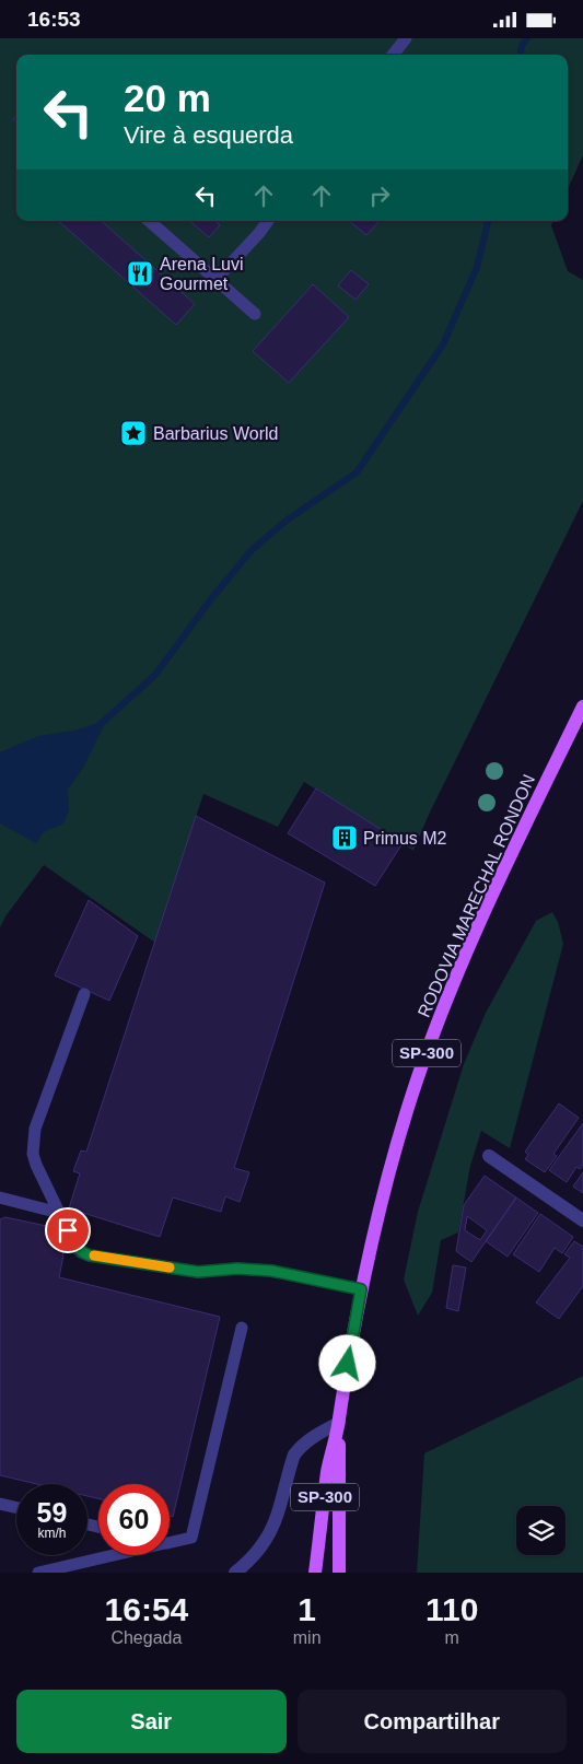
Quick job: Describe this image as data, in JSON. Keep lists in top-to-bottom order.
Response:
{
  "streets": {
    "main road": ["RODOVIA MARECHAL RONDON", "SP-300"]
  },
  "places": {
    "restaurant": ["Arena Luvi Gourmet"],
    "place": ["Barbarius World"],
    "building": ["Primus M2"]
  },
  "page": {
    "status": "16:53",
    "turn": ["20 m", "Vire à esquerda"],
    "speed": "59 km/h",
    "limit": "60",
    "eta": [
      "16:54",
      "Chegada",
      "1",
      "min",
      "110",
      "m"
    ],
    "buttons": ["Sair", "Compartilhar"]
  }
}
